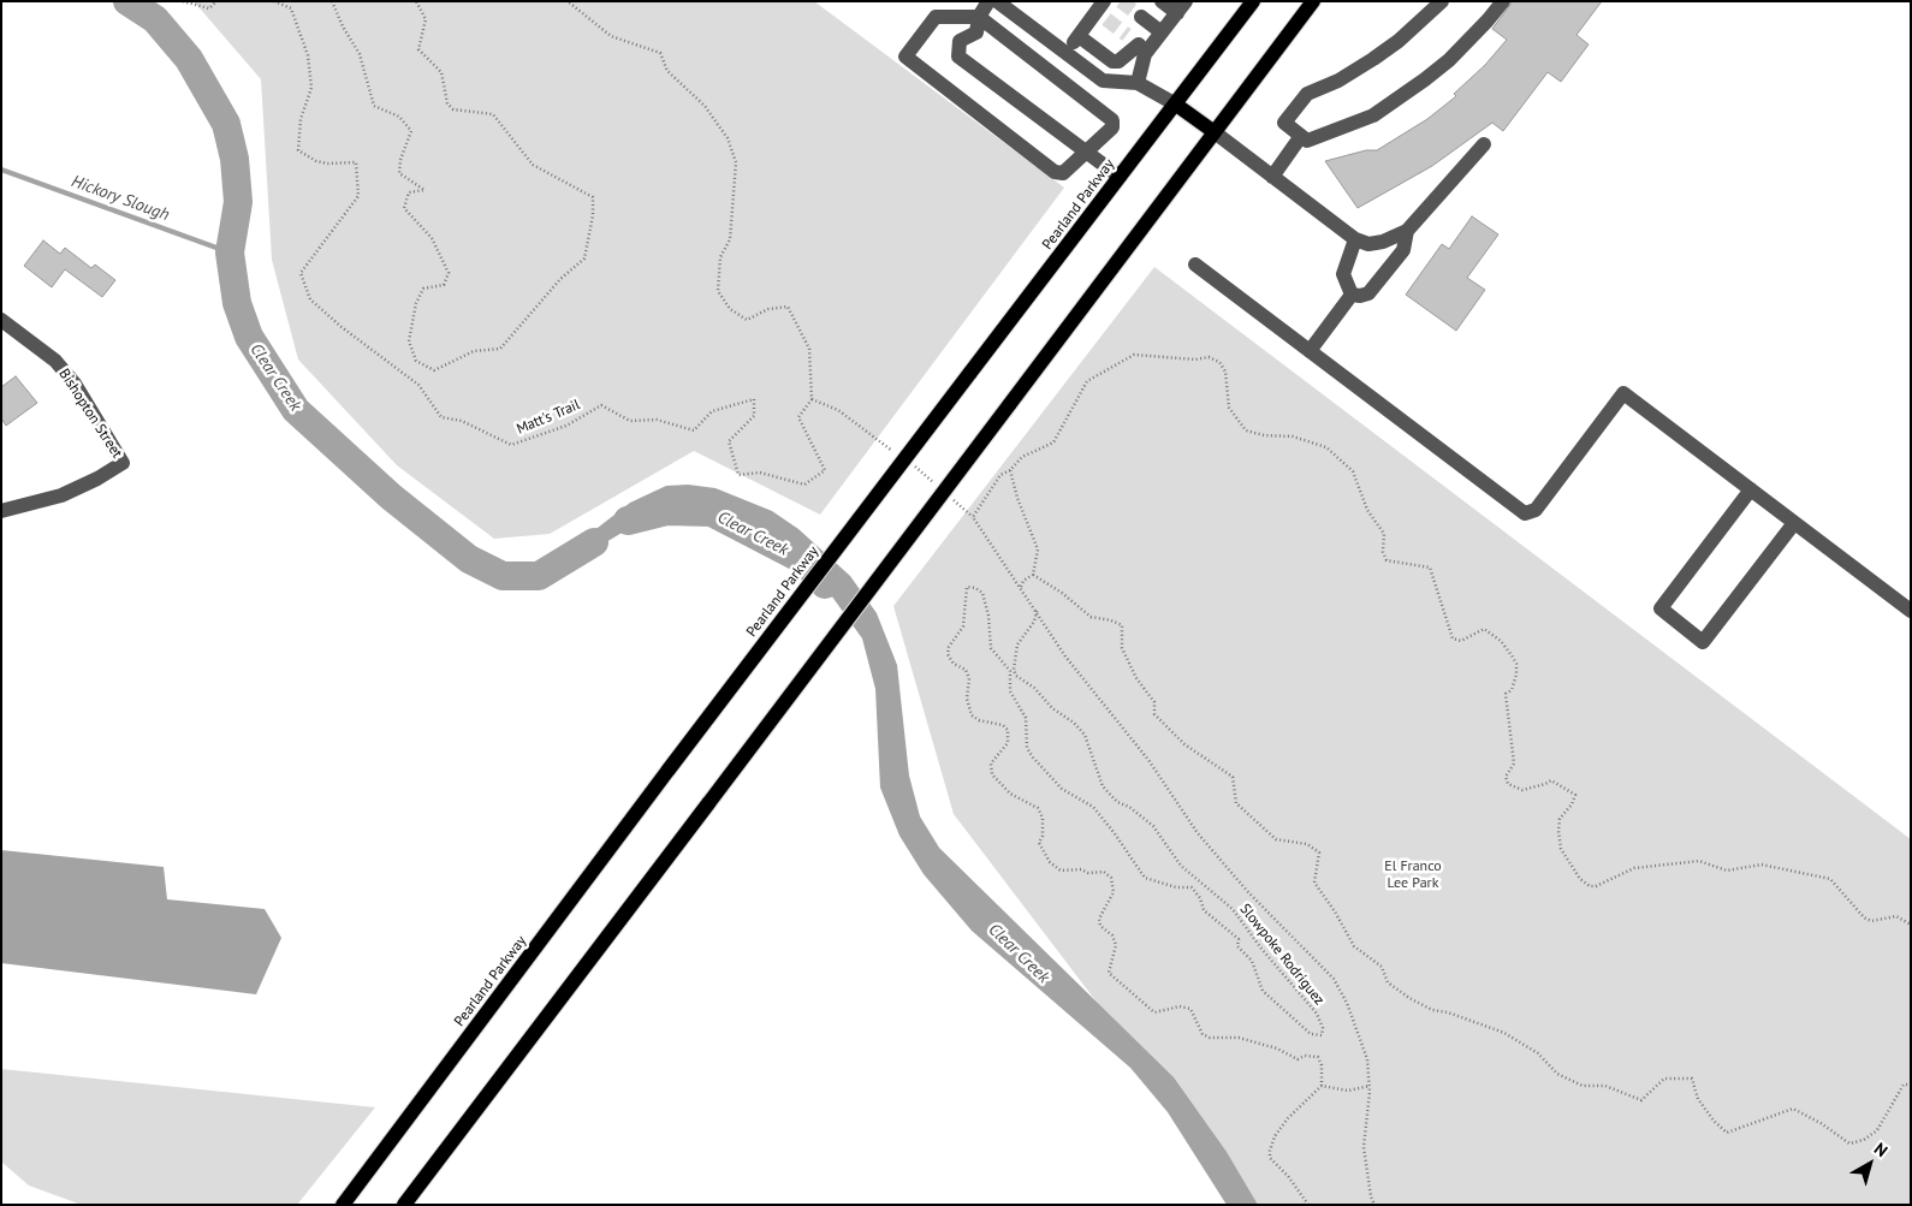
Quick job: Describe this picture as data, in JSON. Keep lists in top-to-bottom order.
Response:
{
  "streets": {
    "main road": ["Pearland Parkway"],
    "street": ["Bishopton Street"],
    "path": ["Matt's Trail", "Slowpoke Rodriguez"]
  },
  "water": ["Hickory Slough", "Clear Creek"],
  "parks": ["El Franco Lee Park"],
  "north": "top right"
}
